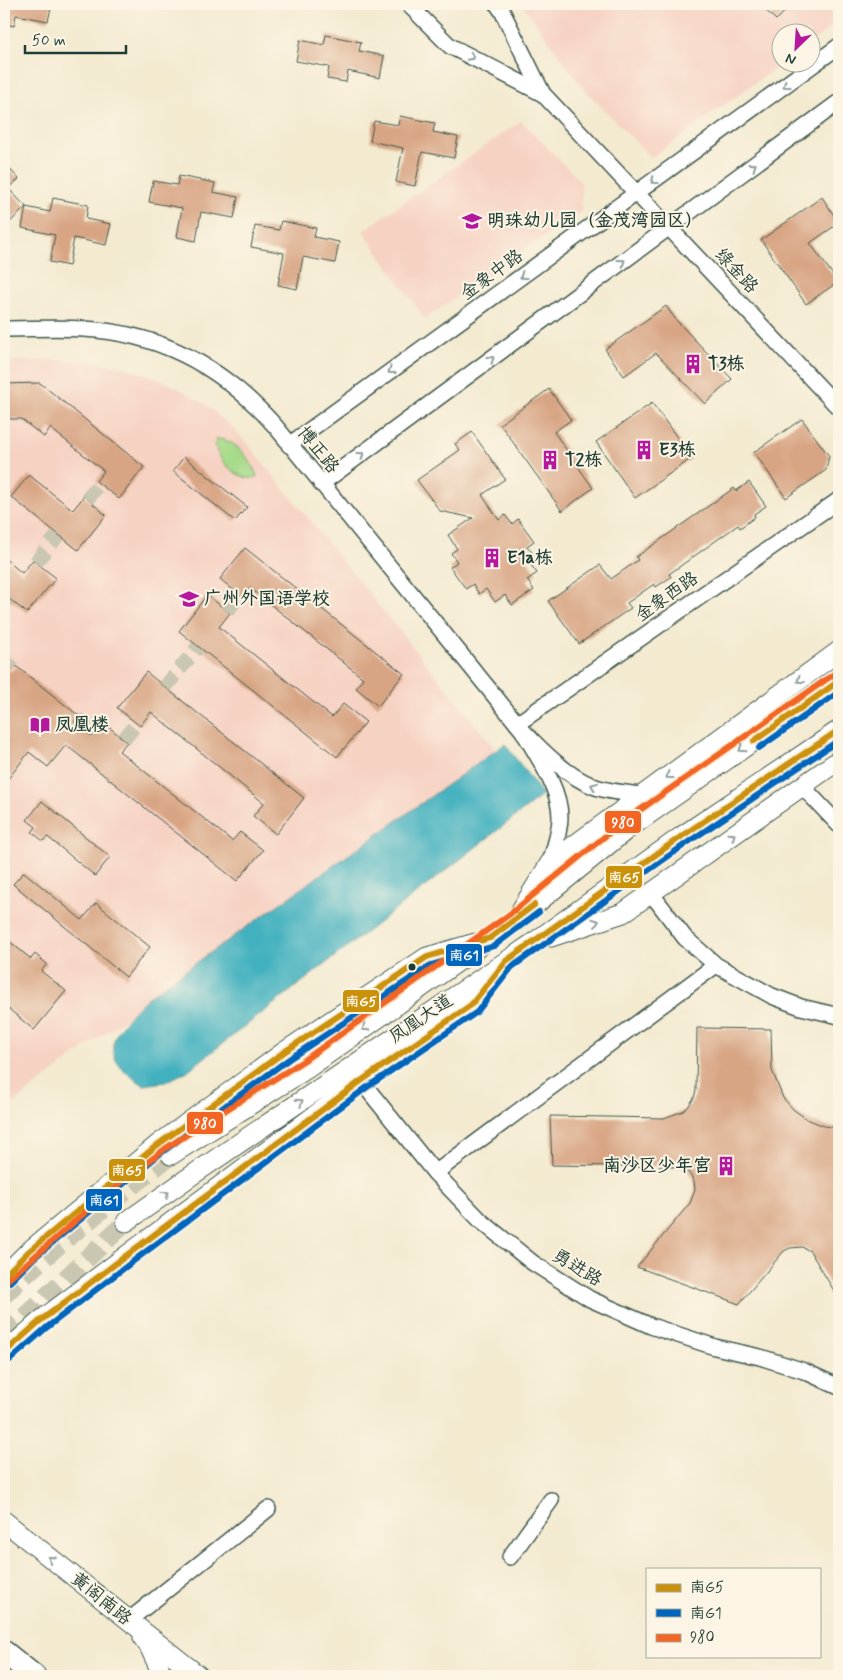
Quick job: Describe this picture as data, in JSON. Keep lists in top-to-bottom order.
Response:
{
  "streets": {
    "main road": ["凤凰大道", "黄阁南路"],
    "street": [
      "绿金路",
      "金象中路",
      "博正路",
      "金象西路",
      "勇进路"
    ]
  },
  "crossings": [
    ["绿金路", "金象中路"],
    ["金象中路", "博正路"],
    ["博正路", "金象西路"]
  ],
  "one_way": ["黄阁南路"],
  "places": {
    "school or university": ["明珠幼儿园（金茂湾园区）", "广州外国语学校"],
    "building": [
      "T3栋",
      "E3栋",
      "T2栋",
      "E1a栋",
      "南沙区少年宫"
    ],
    "library": ["凤凰楼"]
  },
  "lines": ["transit line 980", "transit line 南G5", "transit line 南G1"],
  "legend": ["南G5", "南G1", "980"],
  "scale_bar": "50 m",
  "north": "bottom left"
}
